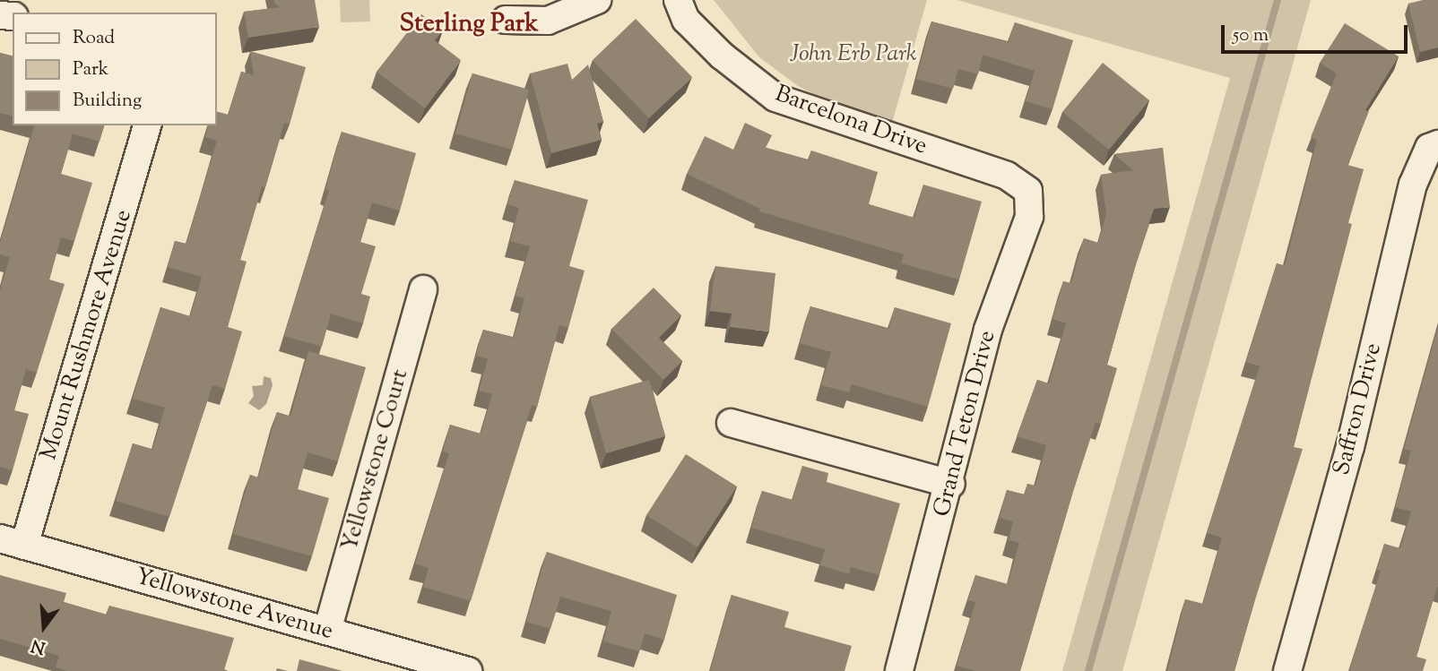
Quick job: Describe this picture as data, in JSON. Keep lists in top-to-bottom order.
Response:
{
  "streets": {
    "street": [
      "Barcelona Drive",
      "Mount Rushmore Avenue",
      "Saffron Drive",
      "Grand Teton Drive",
      "Yellowstone Court",
      "Yellowstone Avenue"
    ]
  },
  "crossings": [
    ["Barcelona Drive", "Grand Teton Drive"],
    ["Mount Rushmore Avenue", "Yellowstone Avenue"],
    ["Yellowstone Court", "Yellowstone Avenue"]
  ],
  "districts": ["Sterling Park"],
  "parks": ["John Erb Park"],
  "legend": ["Road", "Park", "Building"],
  "scale_bar": "50 m",
  "north": "bottom"
}
